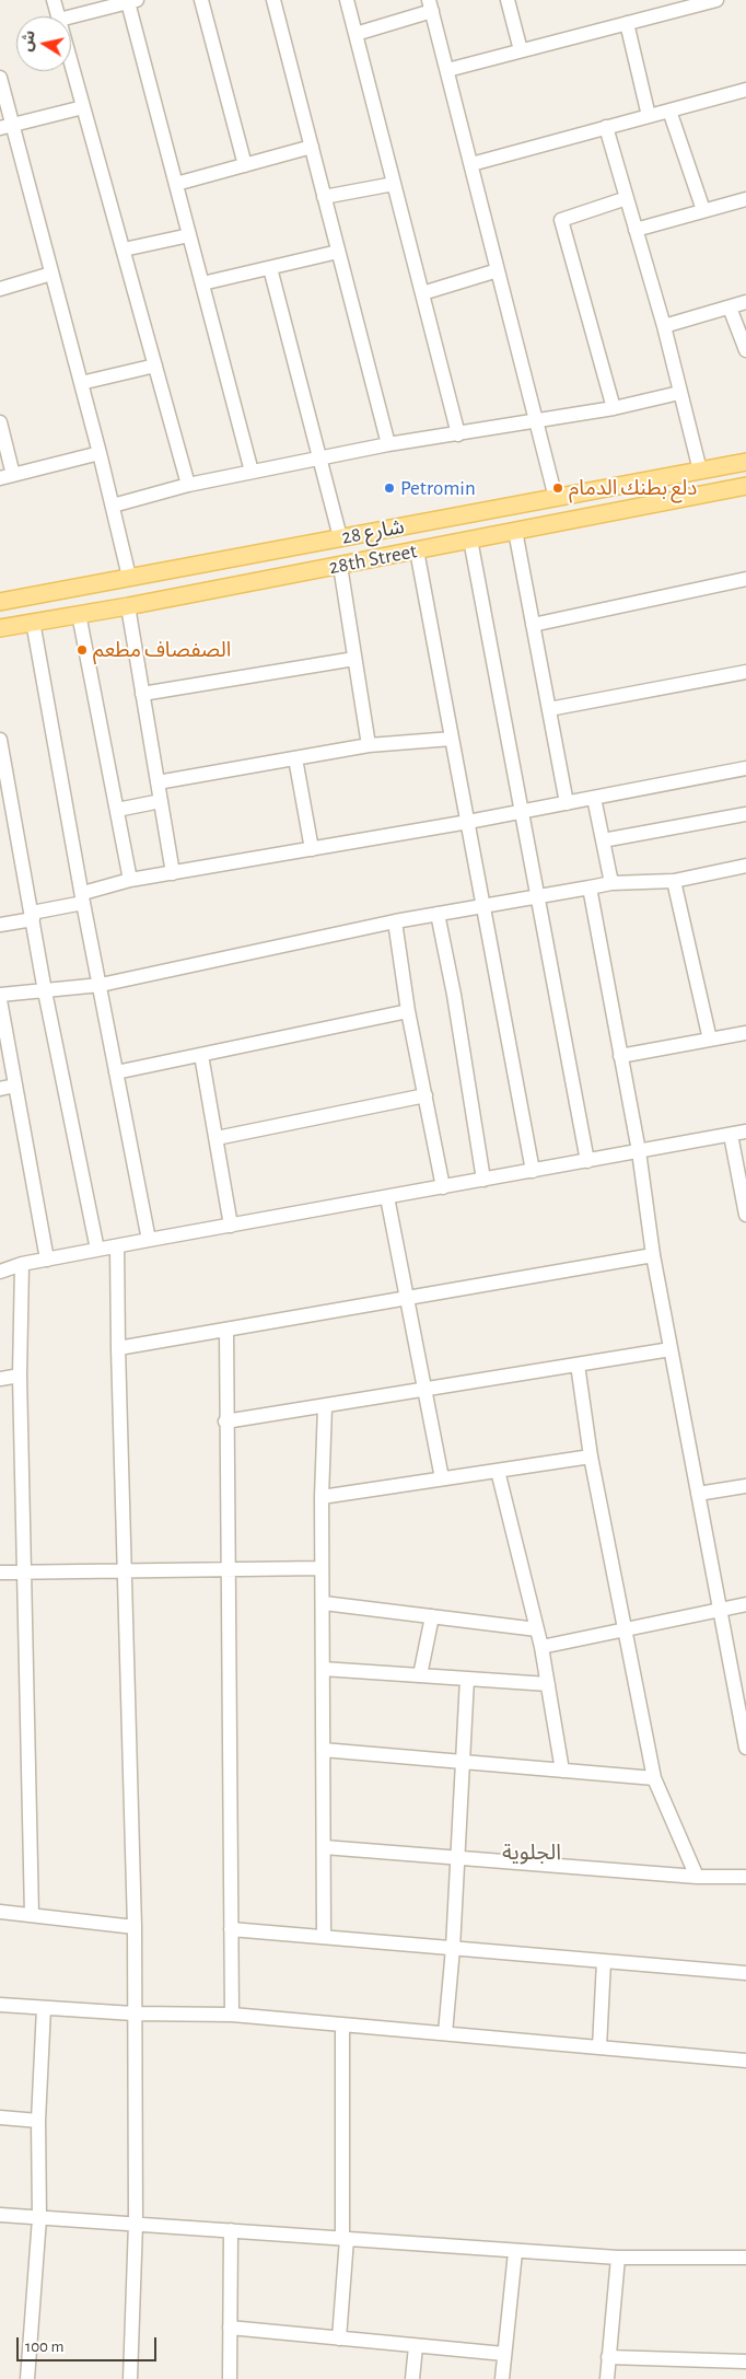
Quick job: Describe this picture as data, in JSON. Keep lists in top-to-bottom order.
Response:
{
  "streets": {
    "main road": ["شارع 28", "28th Street"]
  },
  "districts": ["الجلوية"],
  "places": ["Petromin", "دلع بطنك الدمام", "الصفصاف مطعم"],
  "scale_bar": "100 m",
  "north": "left"
}
